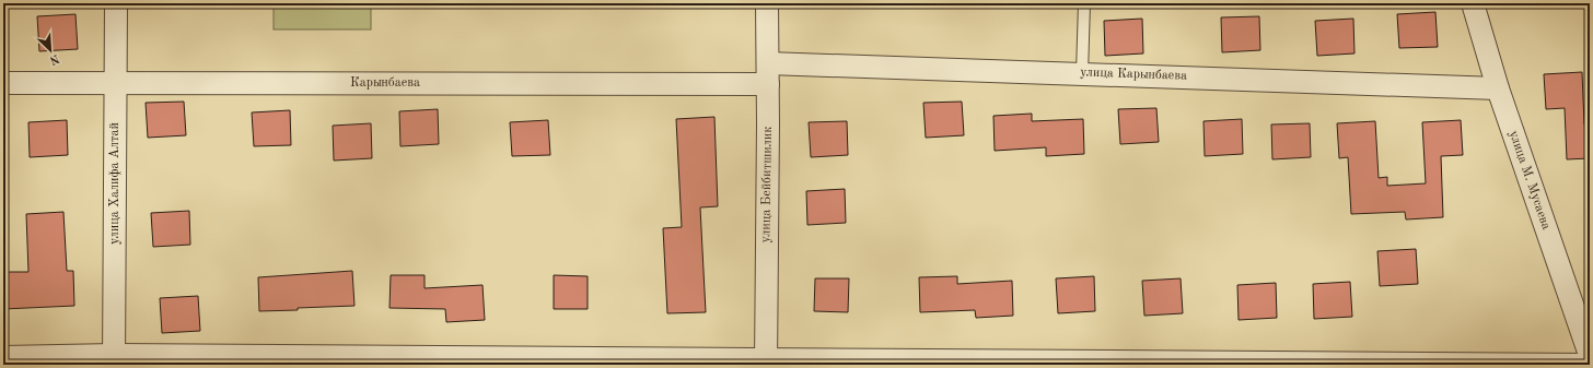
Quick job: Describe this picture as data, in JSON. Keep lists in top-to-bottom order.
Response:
{
  "streets": {
    "street": [
      "улица Карынбаева",
      "Карынбаева",
      "улица М. Мусаева",
      "улица Халифа Алтай",
      "улица Бейбитшилик"
    ]
  },
  "crossings": [
    ["улица Карынбаева", "Карынбаева"],
    ["улица Карынбаева", "улица М. Мусаева"],
    ["улица Карынбаева", "улица Бейбитшилик"],
    ["Карынбаева", "улица Халифа Алтай"],
    ["Карынбаева", "улица Бейбитшилик"]
  ],
  "north": "bottom right"
}
